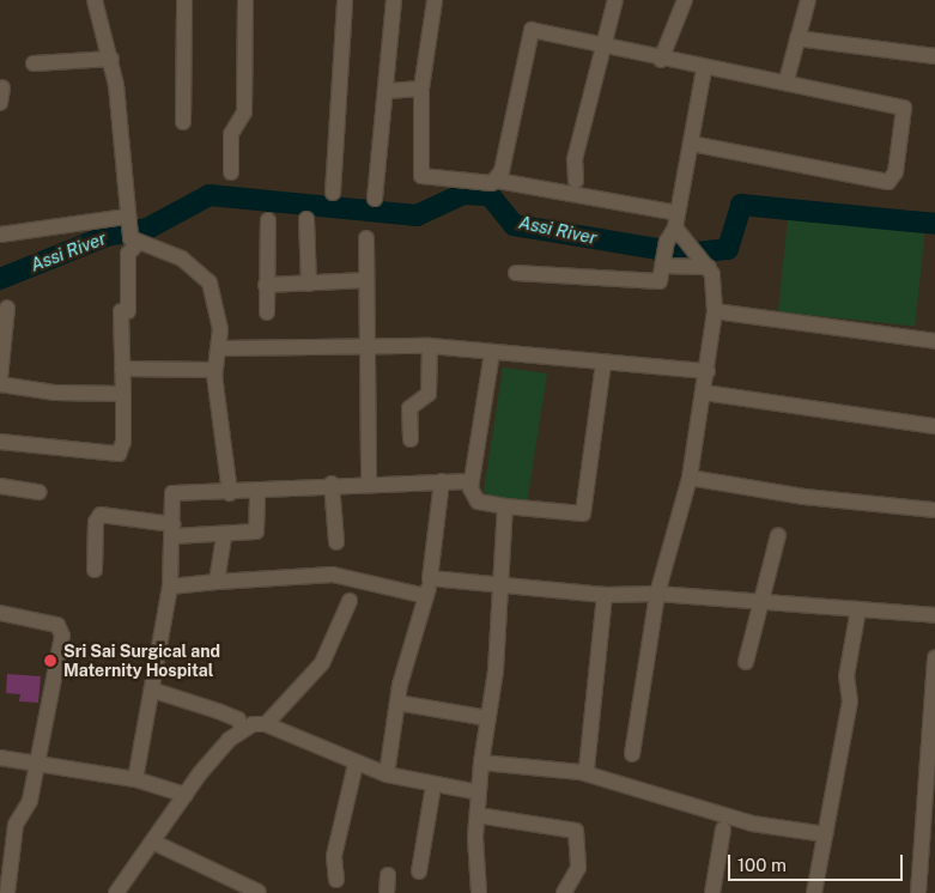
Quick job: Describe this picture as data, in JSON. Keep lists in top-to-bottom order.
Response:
{
  "water": ["Assi River"],
  "places": ["Sri Sai Surgical and Maternity Hospital"],
  "scale_bar": "100 m"
}
